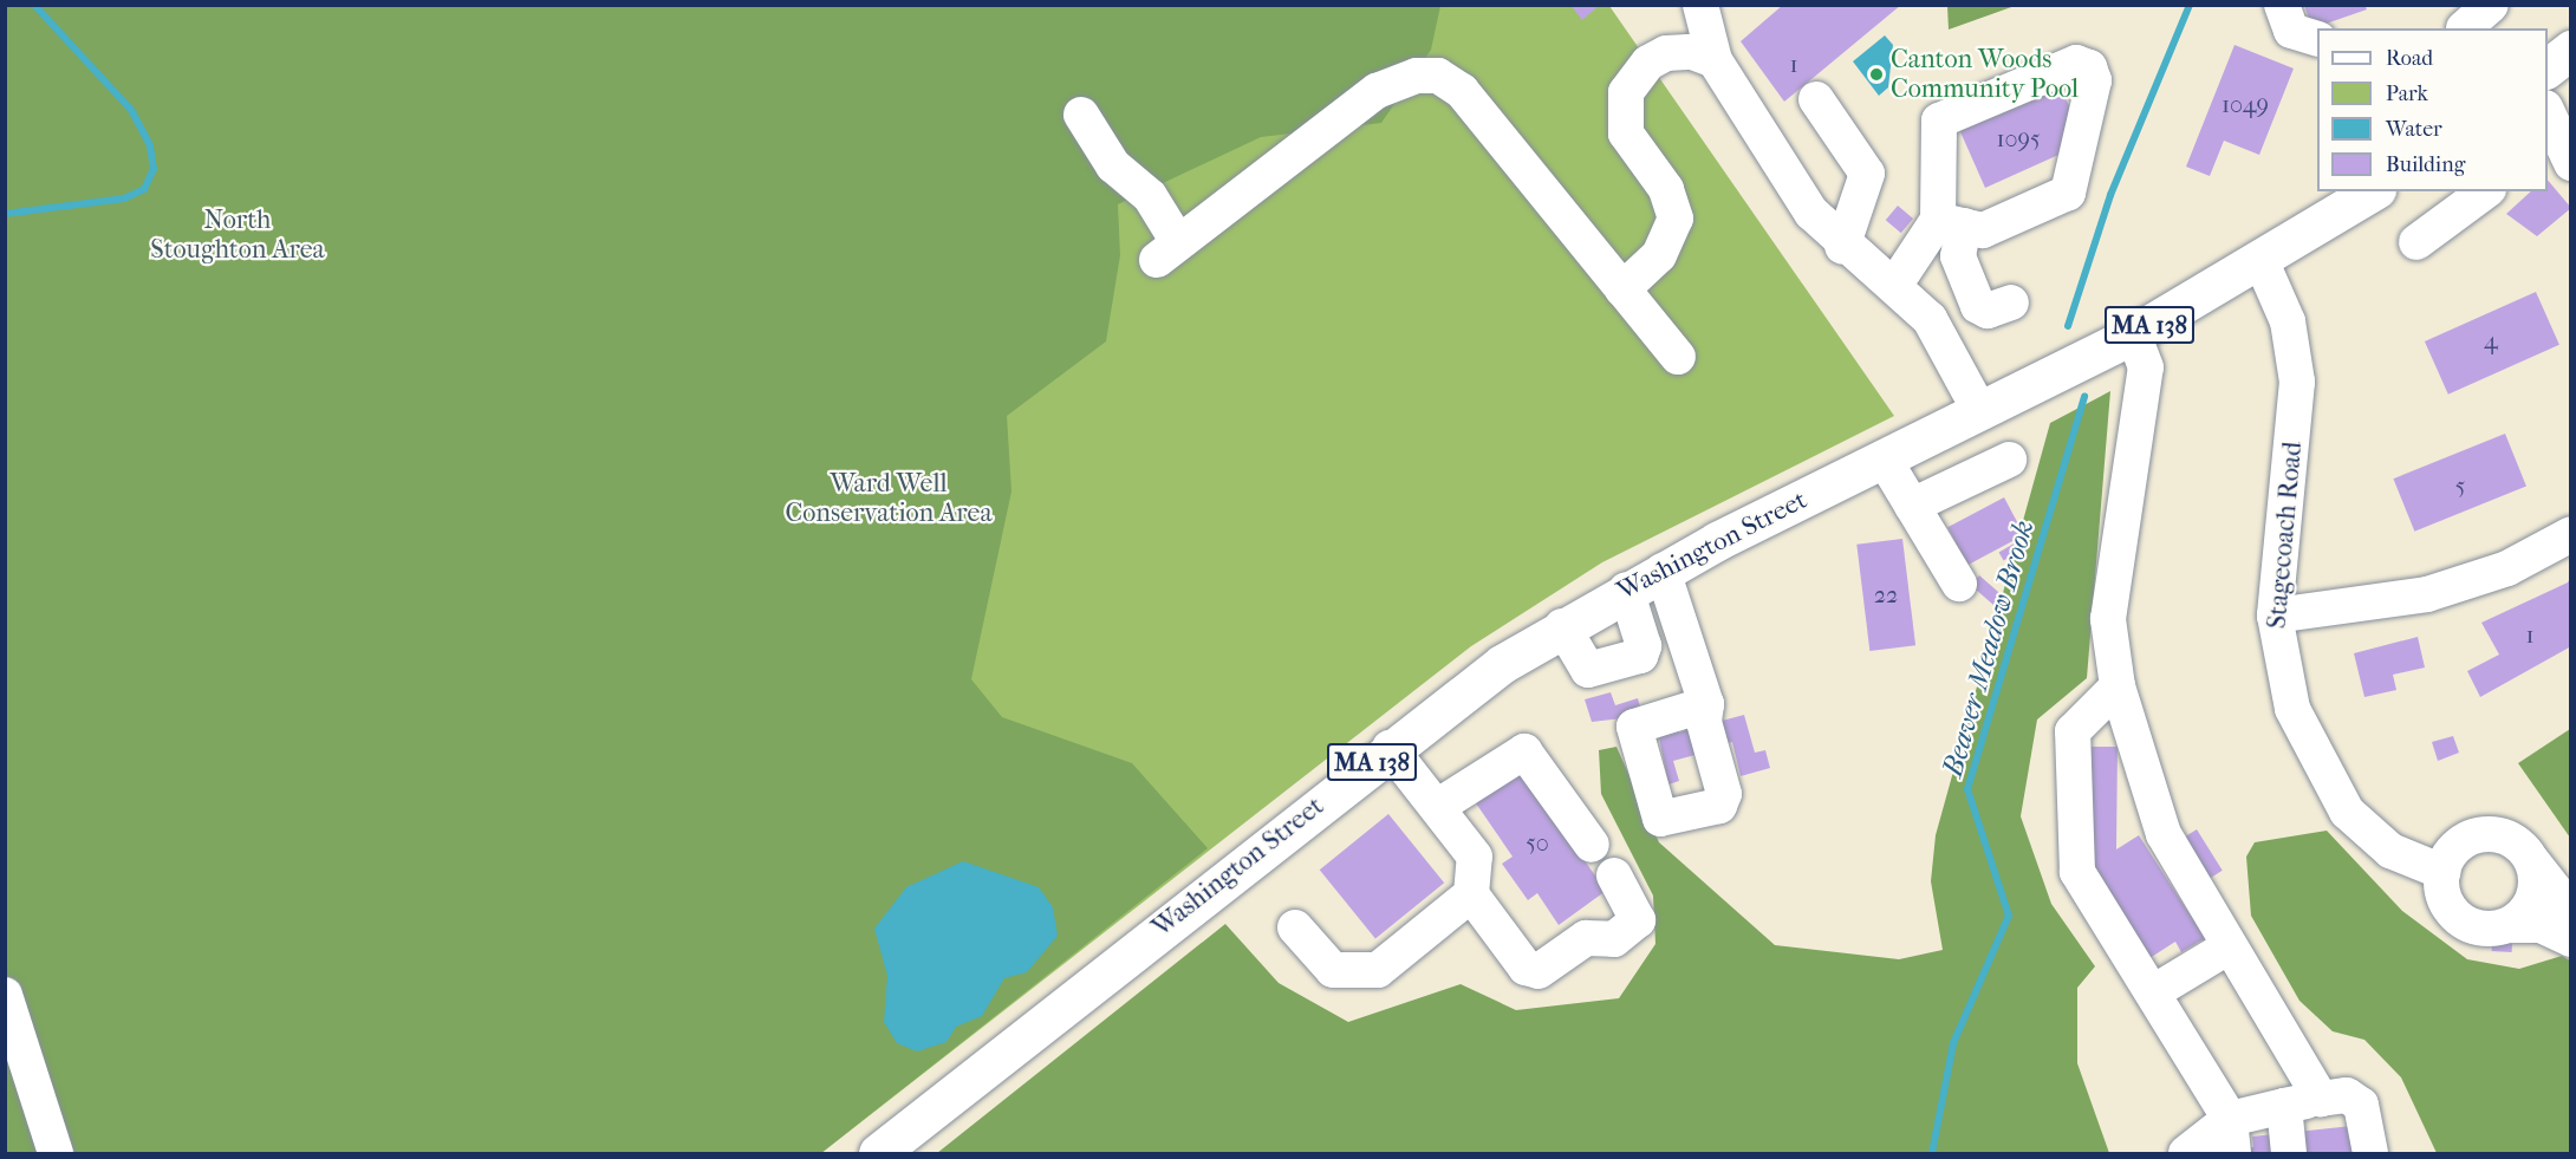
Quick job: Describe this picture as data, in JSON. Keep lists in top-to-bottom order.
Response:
{
  "streets": {
    "main road": ["MA 138", "Washington Street"],
    "street": ["Stagecoach Road"]
  },
  "crossings": [
    ["MA 138", "Stagecoach Road"],
    ["MA 138", "Washington Street"]
  ],
  "water": ["Beaver Meadow Brook"],
  "parks": ["North Stoughton Area", "Ward Well Conservation Area"],
  "places": ["Canton Woods Community Pool"],
  "house_numbers": [
    "1",
    "1049",
    "1095",
    "4",
    "5",
    "22",
    "1",
    "50"
  ],
  "legend": [
    "Road",
    "Park",
    "Water",
    "Building"
  ]
}
